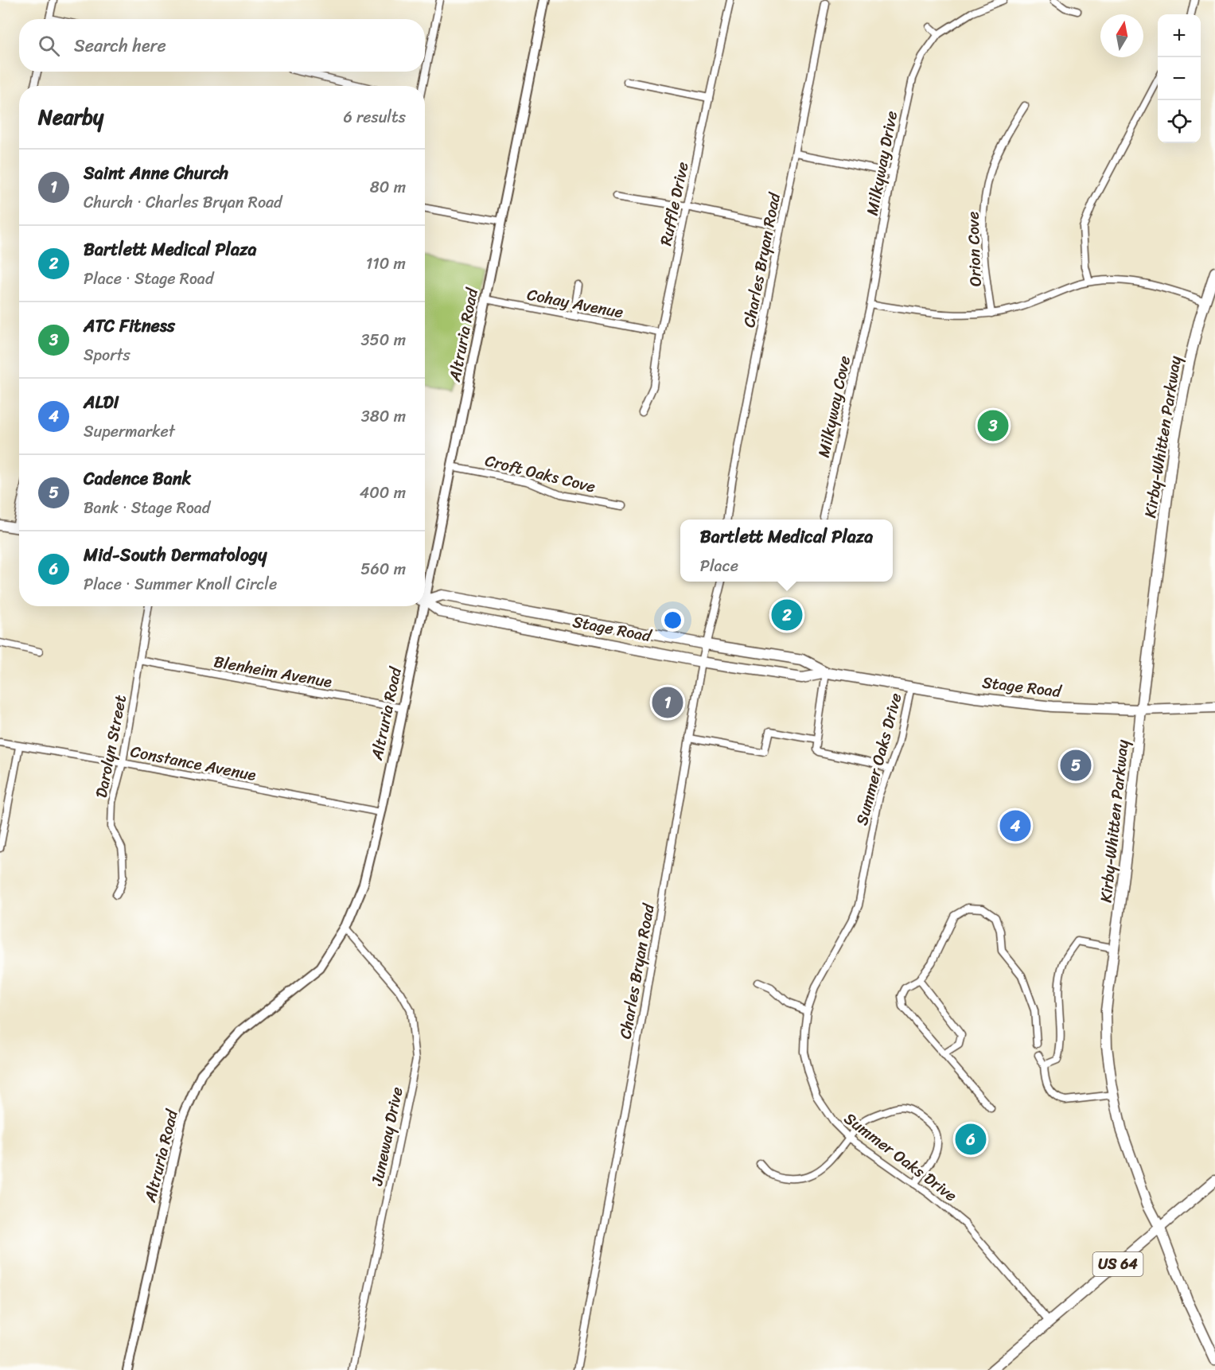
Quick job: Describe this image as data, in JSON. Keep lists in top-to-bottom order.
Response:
{
  "streets": {
    "main road": ["Kirby-Whitten Parkway", "Stage Road", "US 64"],
    "street": [
      "Milkyway Drive",
      "Ruffle Drive",
      "Orion Cove",
      "Charles Bryan Road",
      "Cohay Avenue",
      "Altruria Road",
      "Milkyway Cove",
      "Croft Oaks Cove",
      "Blenheim Avenue",
      "Darolyn Street",
      "Summer Oaks Drive",
      "Constance Avenue",
      "Juneway Drive"
    ]
  },
  "crossings": [
    ["Milkyway Drive", "Milkyway Cove"],
    ["Ruffle Drive", "Cohay Avenue"],
    ["Charles Bryan Road", "Stage Road"],
    ["Cohay Avenue", "Altruria Road"],
    ["Altruria Road", "Croft Oaks Cove"],
    ["Altruria Road", "Blenheim Avenue"],
    ["Altruria Road", "Constance Avenue"],
    ["Altruria Road", "Juneway Drive"],
    ["Kirby-Whitten Parkway", "Stage Road"],
    ["Kirby-Whitten Parkway", "US 64"],
    ["Stage Road", "Summer Oaks Drive"],
    ["Blenheim Avenue", "Darolyn Street"],
    ["Darolyn Street", "Constance Avenue"],
    ["Summer Oaks Drive", "US 64"]
  ],
  "north": "top",
  "page": {
    "map_buttons": ["+", "−"],
    "search": "Search here",
    "heading": ["Nearby", "6 results"],
    "list": [
      {
        "mark": "1",
        "name": "Saint Anne Church",
        "note": "Church · Charles Bryan Road",
        "value": "80 m"
      },
      {
        "mark": "2",
        "name": "Bartlett Medical Plaza",
        "note": "Place · Stage Road",
        "value": "110 m"
      },
      {
        "mark": "3",
        "name": "ATC Fitness",
        "note": "Sports",
        "value": "350 m"
      },
      {
        "mark": "4",
        "name": "ALDI",
        "note": "Supermarket",
        "value": "380 m"
      },
      {
        "mark": "5",
        "name": "Cadence Bank",
        "note": "Bank · Stage Road",
        "value": "400 m"
      },
      {
        "mark": "6",
        "name": "Mid-South Dermatology",
        "note": "Place · Summer Knoll Circle",
        "value": "560 m"
      }
    ],
    "pins": [
      "3",
      "2",
      "1",
      "5",
      "4",
      "6"
    ],
    "popup": ["Bartlett Medical Plaza", "Place"]
  }
}
